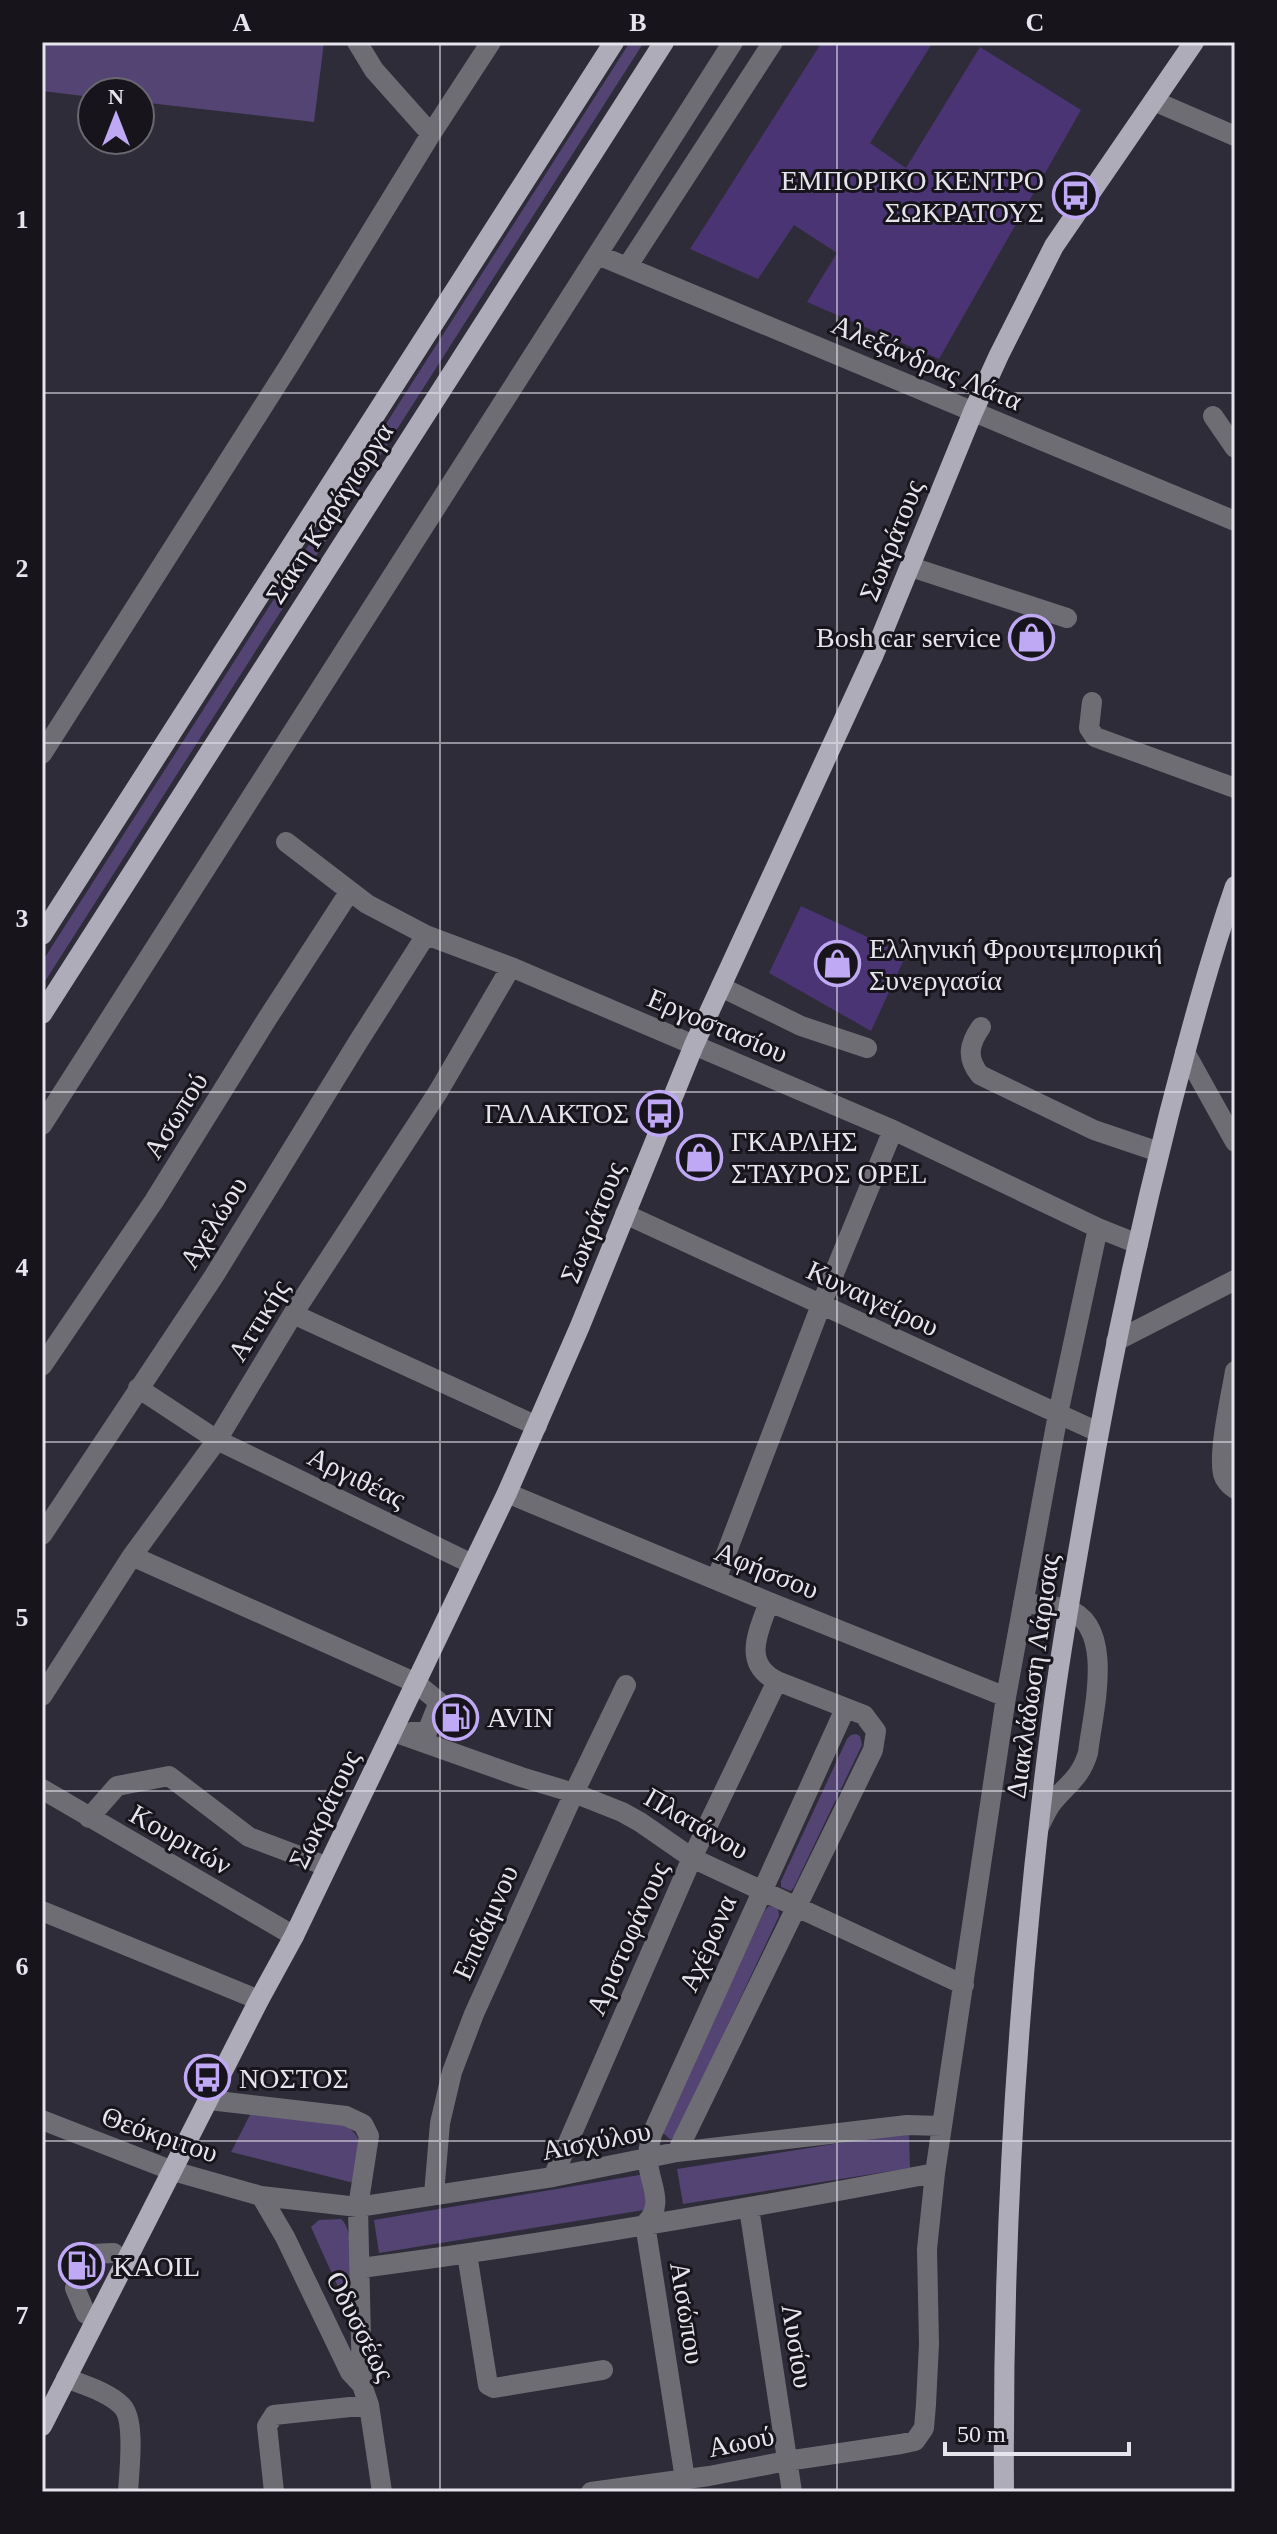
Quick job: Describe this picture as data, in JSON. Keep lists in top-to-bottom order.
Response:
{
  "streets": {
    "main road": ["Σάκη Καράγιωργα", "Σωκράτους", "Διακλάδωση Λάρισας"],
    "street": [
      "Αλεξάνδρας Λάτα",
      "Εργοστασίου",
      "Ασωπού",
      "Αχελώου",
      "Κυναιγείρου",
      "Αττικής",
      "Αργιθέας",
      "Αφήσσου",
      "Πλατάνου",
      "Κουριτών",
      "Επιδάμνου",
      "Αριστοφάνους",
      "Αχέρωνα",
      "Θεόκριτου",
      "Αισχύλου",
      "Αισώπου",
      "Οδυσσέως",
      "Λυσίου",
      "Αωού"
    ]
  },
  "crossings": [
    ["Αλεξάνδρας Λάτα", "Σωκράτους"],
    ["Σωκράτους", "Εργοστασίου"],
    ["Σωκράτους", "Κυναιγείρου"],
    ["Σωκράτους", "Αργιθέας"],
    ["Σωκράτους", "Αφήσσου"],
    ["Σωκράτους", "Πλατάνου"],
    ["Σωκράτους", "Κουριτών"],
    ["Σωκράτους", "Θεόκριτου"],
    ["Εργοστασίου", "Ασωπού"],
    ["Εργοστασίου", "Αχελώου"],
    ["Εργοστασίου", "Αττικής"],
    ["Εργοστασίου", "Διακλάδωση Λάρισας"],
    ["Αχελώου", "Αργιθέας"],
    ["Κυναιγείρου", "Διακλάδωση Λάρισας"],
    ["Αττικής", "Αργιθέας"],
    ["Πλατάνου", "Επιδάμνου"],
    ["Πλατάνου", "Αριστοφάνους"],
    ["Πλατάνου", "Αχέρωνα"],
    ["Επιδάμνου", "Αισχύλου"],
    ["Αριστοφάνους", "Αισχύλου"],
    ["Αχέρωνα", "Αισχύλου"],
    ["Αχέρωνα", "Αισώπου"],
    ["Θεόκριτου", "Αισχύλου"],
    ["Θεόκριτου", "Οδυσσέως"],
    ["Αισχύλου", "Αισώπου"],
    ["Αισχύλου", "Οδυσσέως"],
    ["Αισώπου", "Αωού"],
    ["Λυσίου", "Αωού"]
  ],
  "places": {
    "bus stop": ["ΕΜΠΟΡΙΚΟ ΚΕΝΤΡΟ ΣΩΚΡΑΤΟΥΣ", "ΓΑΛΑΚΤΟΣ", "ΝΟΣΤΟΣ"],
    "shop": ["Bosh car service", "Ελληνική Φρουτεμπορική Συνεργασία", "ΓΚΑΡΛΗΣ ΣΤΑΥΡΟΣ OPEL"],
    "fuel station": ["AVIN", "KAOIL"]
  },
  "scale_bar": "50 m",
  "north": "top",
  "grid": {
    "columns": ["A", "B", "C"],
    "rows": [
      "1",
      "2",
      "3",
      "4",
      "5",
      "6",
      "7"
    ]
  }
}
